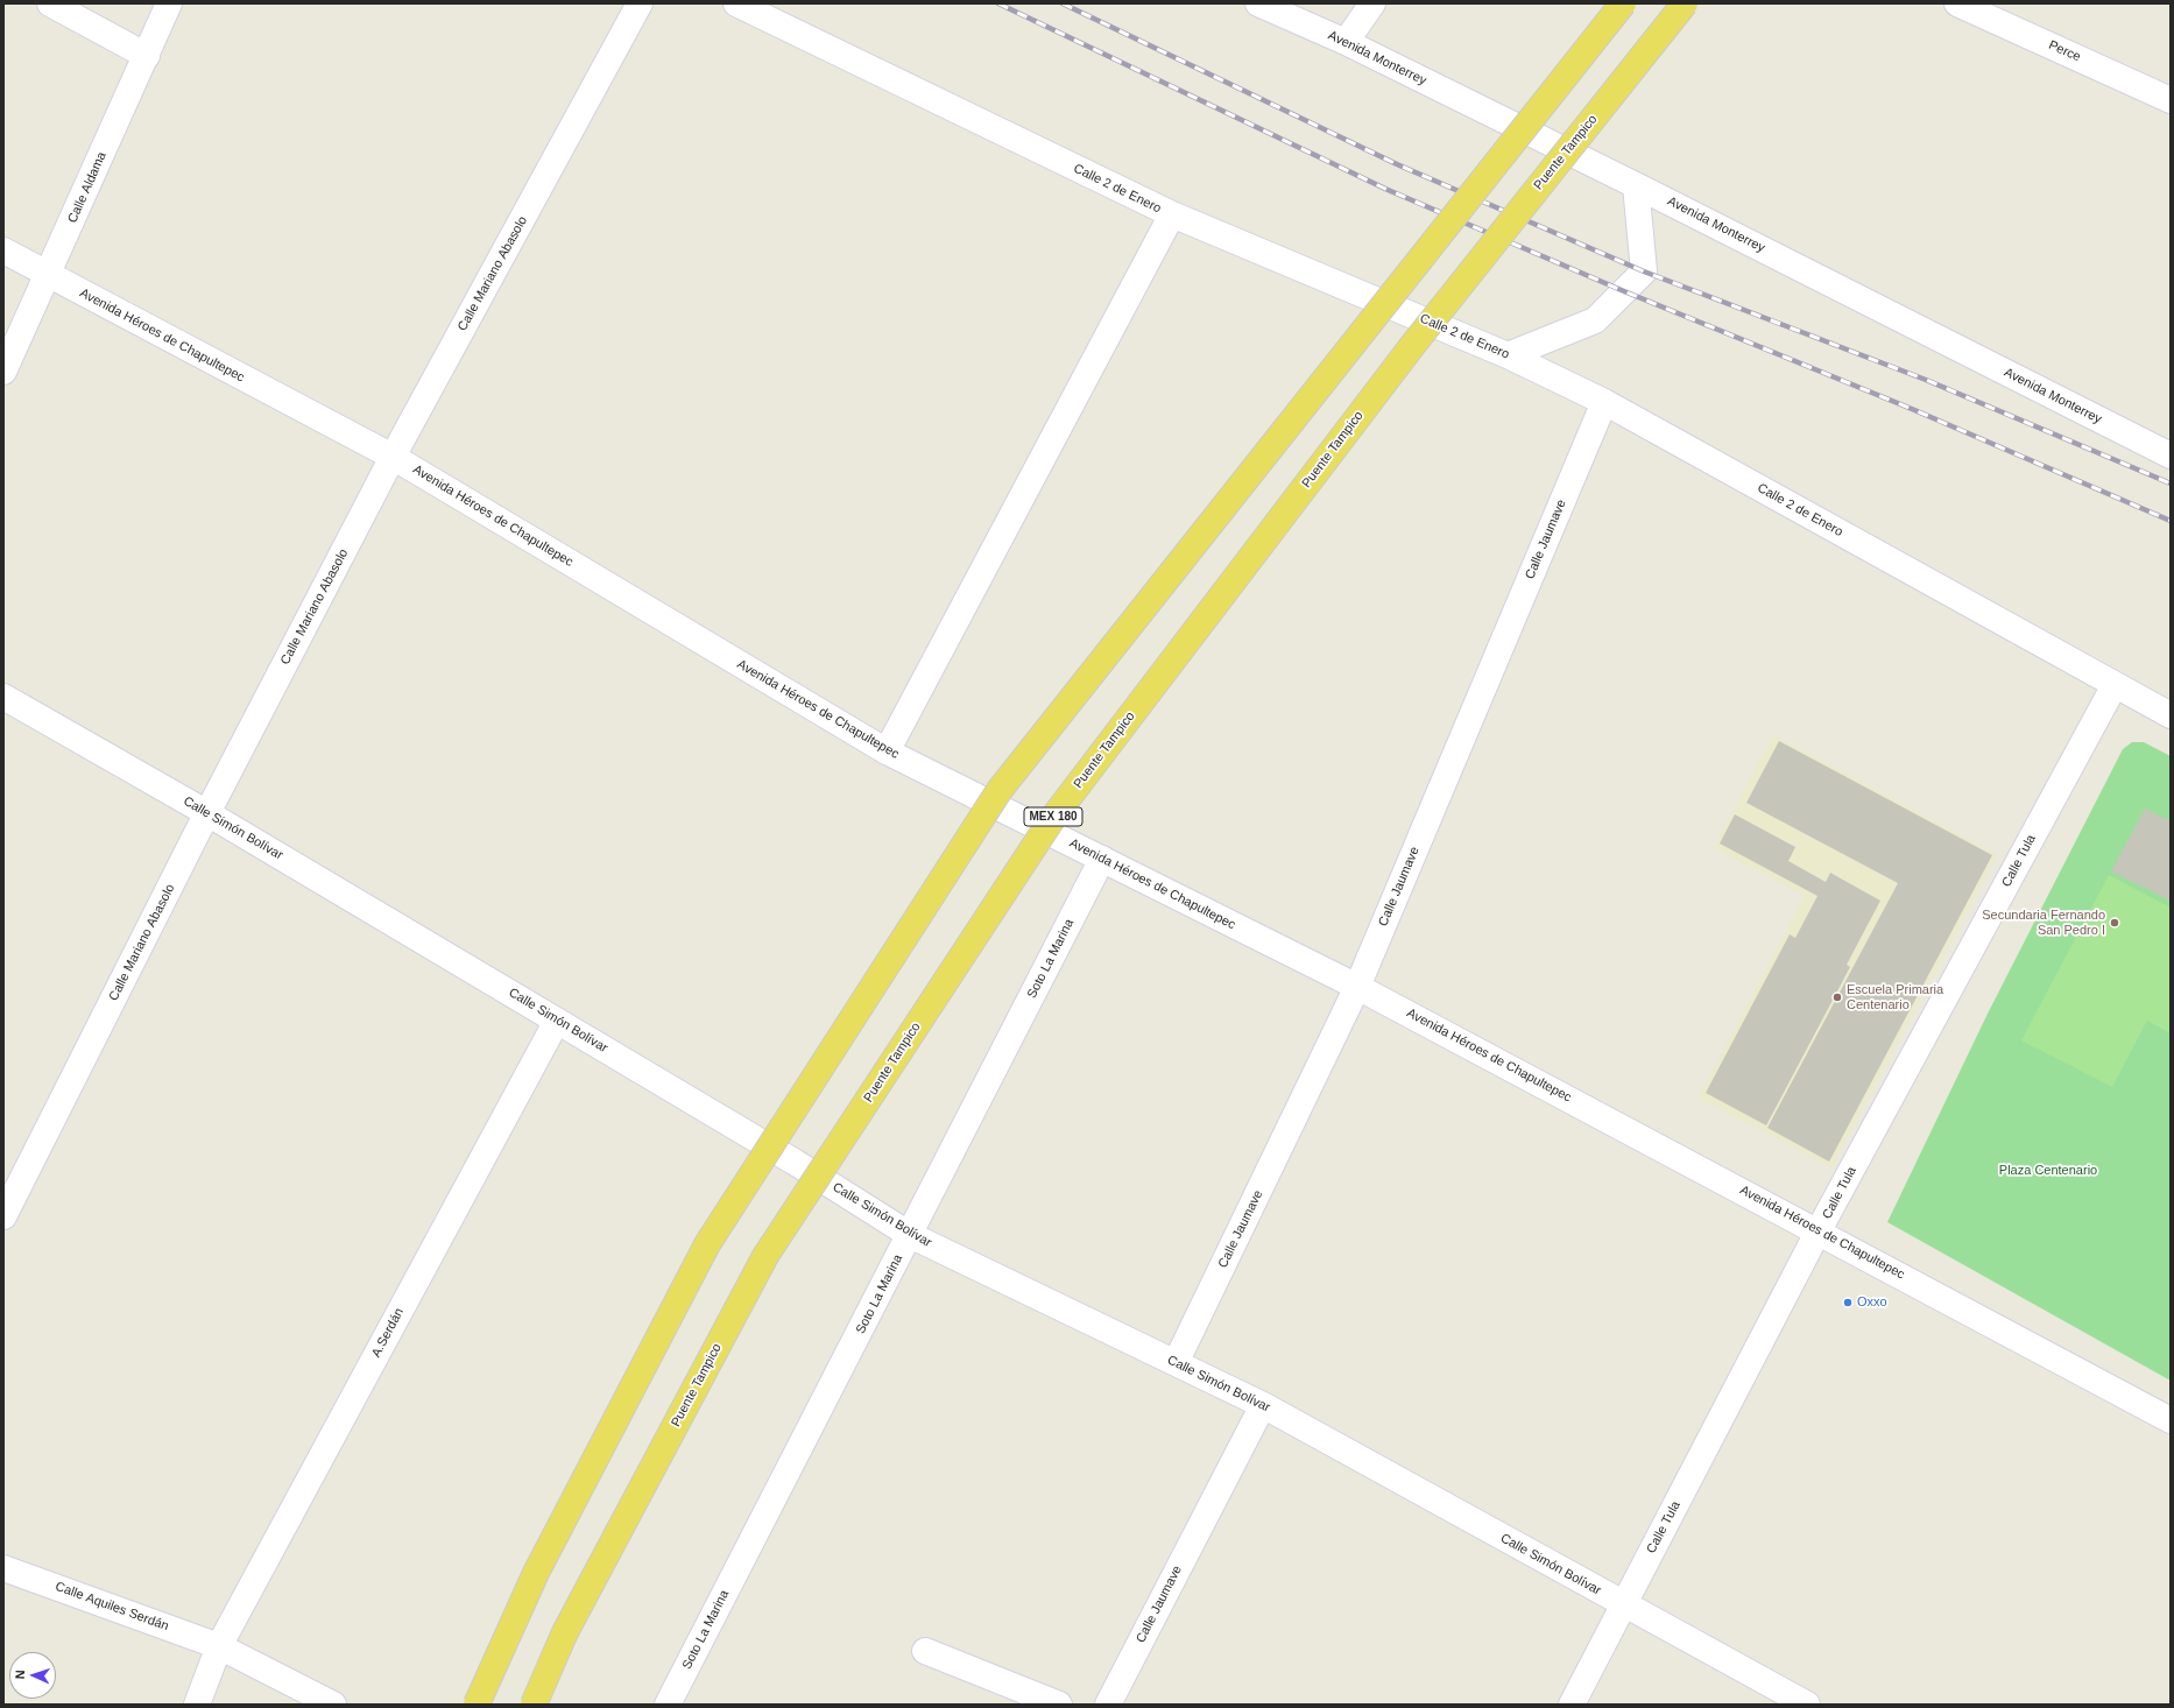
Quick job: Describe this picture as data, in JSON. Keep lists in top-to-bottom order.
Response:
{
  "streets": {
    "highway": ["Puente Tampico", "MEX 180"],
    "street": [
      "Perce",
      "Avenida Monterrey",
      "Calle Aldama",
      "Calle 2 de Enero",
      "Calle Mariano Abasolo",
      "Avenida Héroes de Chapultepec",
      "Calle Jaumave",
      "Calle Simón Bolívar",
      "Calle Tula",
      "Soto La Marina",
      "A.Serdán",
      "Calle Aquiles Serdán"
    ]
  },
  "crossings": [
    ["Calle Aldama", "Avenida Héroes de Chapultepec"],
    ["Calle 2 de Enero", "Calle Jaumave"],
    ["Calle 2 de Enero", "Calle Tula"],
    ["Calle Mariano Abasolo", "Avenida Héroes de Chapultepec"],
    ["Calle Mariano Abasolo", "Calle Simón Bolívar"],
    ["Avenida Héroes de Chapultepec", "Calle Jaumave"],
    ["Avenida Héroes de Chapultepec", "Calle Tula"],
    ["Avenida Héroes de Chapultepec", "Soto La Marina"],
    ["Calle Jaumave", "Calle Simón Bolívar"],
    ["Calle Simón Bolívar", "Calle Tula"],
    ["Calle Simón Bolívar", "Soto La Marina"],
    ["Calle Simón Bolívar", "A.Serdán"],
    ["A.Serdán", "Calle Aquiles Serdán"]
  ],
  "parks": ["Plaza Centenario"],
  "places": ["Secundaria Fernando San Pedro I", "Escuela Primaria Centenario", "Oxxo"],
  "north": "left"
}
